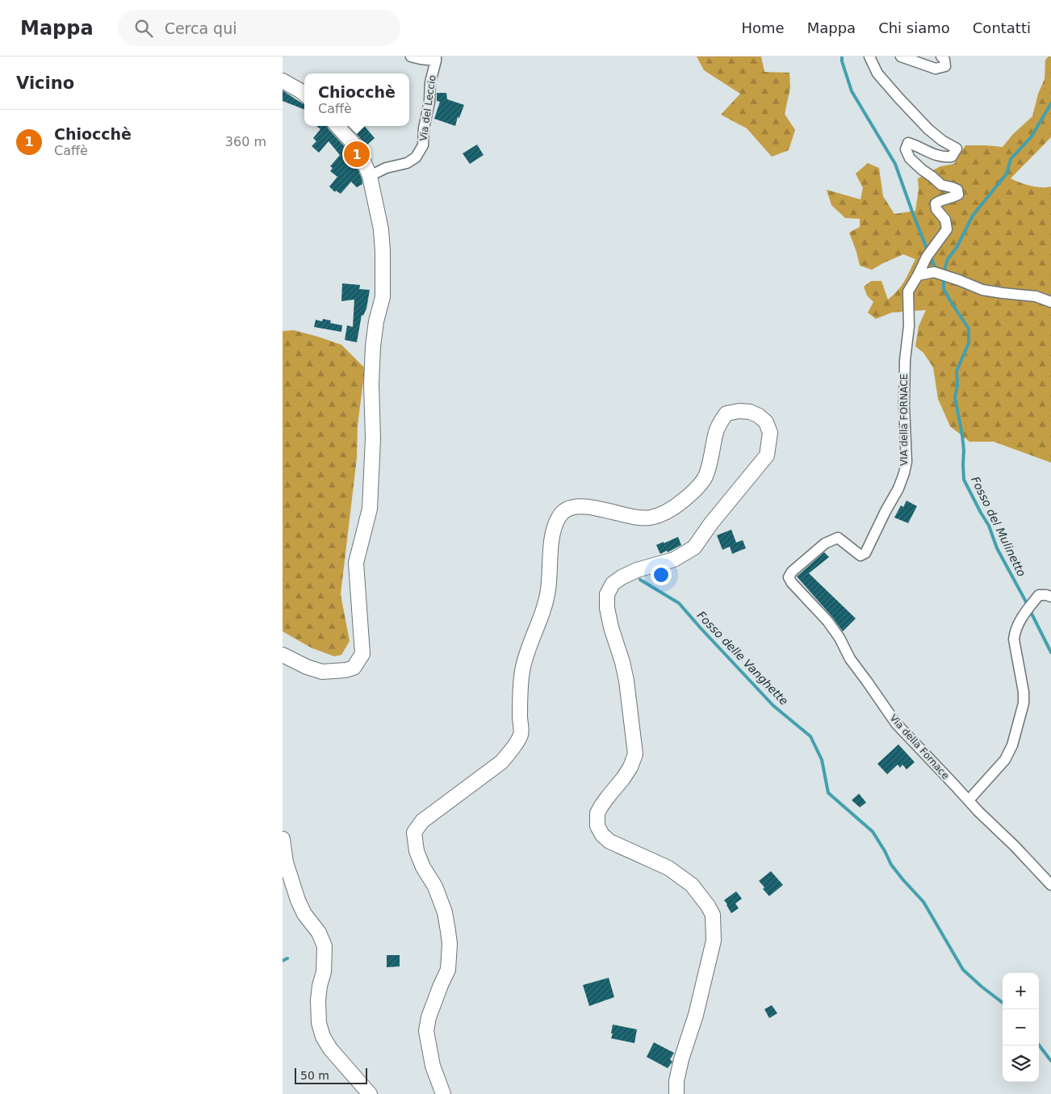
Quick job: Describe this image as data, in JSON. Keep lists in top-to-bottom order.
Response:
{
  "streets": {
    "street": ["Via del Leccio", "VIA della FORNACE", "Via della Fornace"]
  },
  "crossings": [
    ["VIA della FORNACE", "Via della Fornace"]
  ],
  "water": ["Fosso del Mulinetto", "Fosso delle Vanghette"],
  "scale_bar": "50 m",
  "page": {
    "header": "Mappa",
    "search": "Cerca qui",
    "nav": [
      "Home",
      "Mappa",
      "Chi siamo",
      "Contatti"
    ],
    "heading": "Vicino",
    "popup": ["Chiocchè", "Caffè"],
    "list": [
      {
        "mark": "1",
        "name": "Chiocchè",
        "note": "Caffè",
        "value": "360 m"
      }
    ],
    "pins": "1",
    "map_buttons": ["+", "−"],
    "scale": "50 m"
  }
}
